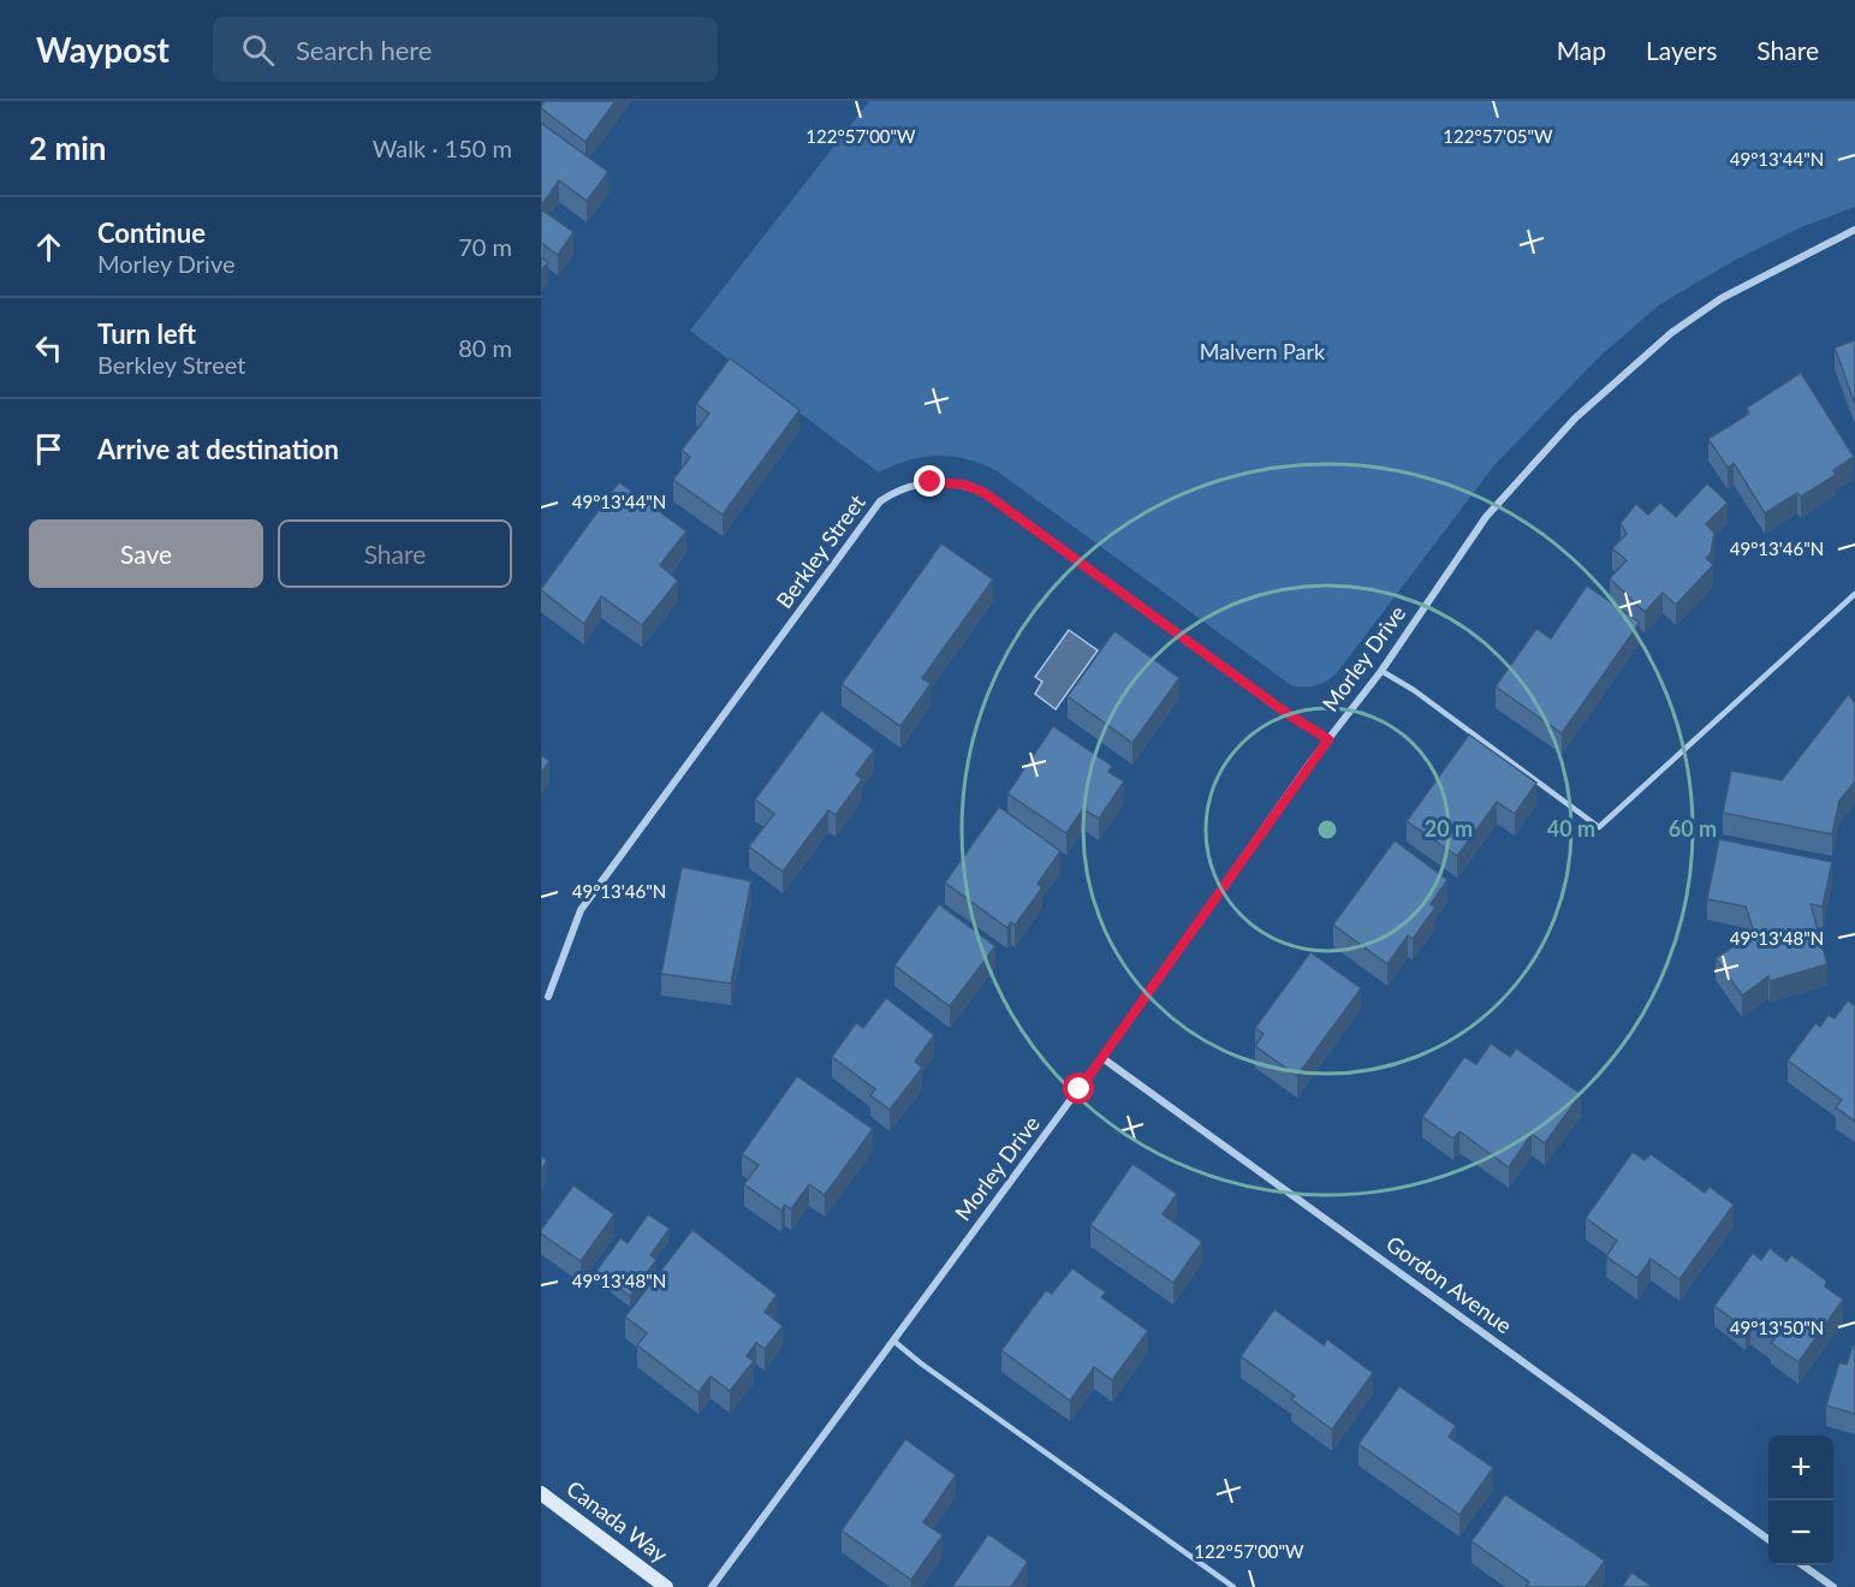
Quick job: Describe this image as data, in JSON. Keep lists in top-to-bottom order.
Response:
{
  "streets": {
    "main road": ["Canada Way"],
    "street": ["Berkley Street", "Morley Drive", "Gordon Avenue"]
  },
  "crossings": [
    ["Berkley Street", "Morley Drive"],
    ["Morley Drive", "Gordon Avenue"]
  ],
  "parks": ["Malvern Park"],
  "page": {
    "header": "Waypost",
    "search": "Search here",
    "nav": ["Map", "Layers", "Share"],
    "heading": ["2 min", "Walk · 150 m"],
    "list": [
      ["Continue", "Morley Drive", "70 m"],
      ["Turn left", "Berkley Street", "80 m"],
      "Arrive at destination"
    ],
    "buttons": ["Save", "Share"],
    "map_buttons": ["+", "−"]
  },
  "coordinates": [
    "122°57'00\"W",
    "122°57'05\"W",
    "49°13'44\"N",
    "49°13'46\"N",
    "49°13'48\"N",
    "49°13'50\"N"
  ],
  "rings": ["20 m", "40 m", "60 m"]
}
